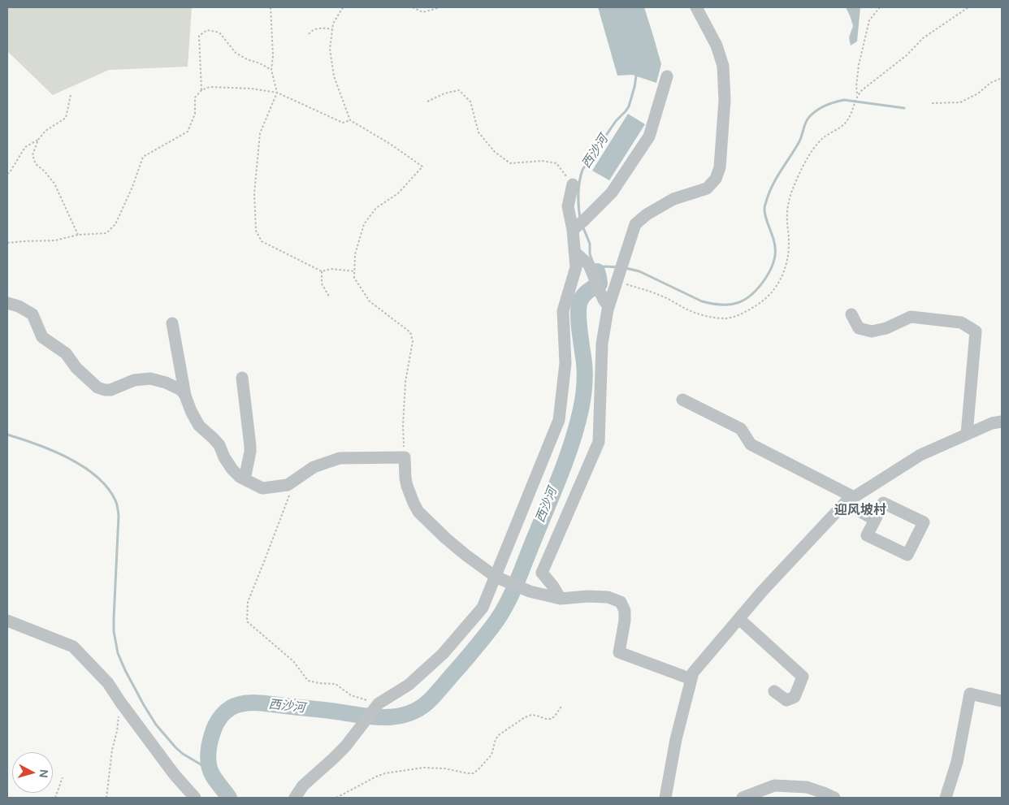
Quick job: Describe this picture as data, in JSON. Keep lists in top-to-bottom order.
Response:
{
  "districts": ["迎风坡村"],
  "water": ["西沙河"],
  "north": "right"
}
